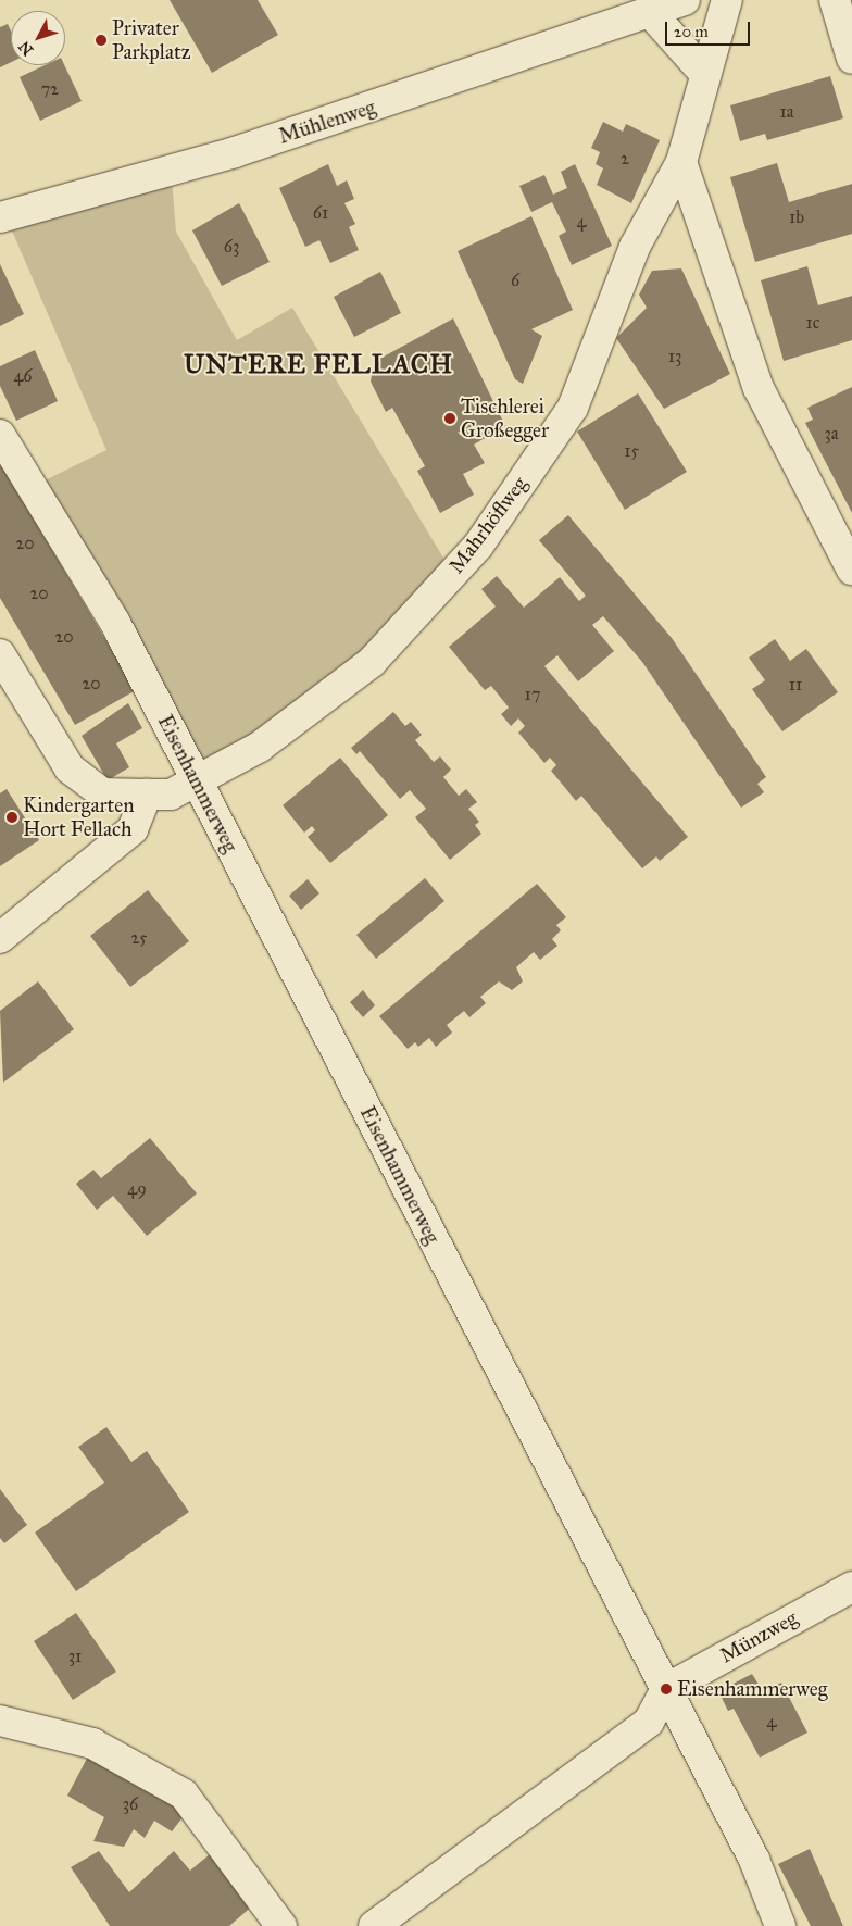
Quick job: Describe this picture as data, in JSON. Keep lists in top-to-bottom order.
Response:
{
  "streets": {
    "street": [
      "Mühlenweg",
      "Mahrhöflweg",
      "Eisenhammerweg",
      "Münzweg"
    ]
  },
  "crossings": [
    ["Mahrhöflweg", "Eisenhammerweg"],
    ["Eisenhammerweg", "Münzweg"]
  ],
  "districts": ["UNTERE FELLACH"],
  "places": [
    "Privater Parkplatz",
    "Tischlerei Großegger",
    "Kindergarten Hort Fellach",
    "Eisenhammerweg"
  ],
  "house_numbers": [
    "72",
    "1a",
    "2",
    "61",
    "1b",
    "4",
    "63",
    "6",
    "1c",
    "13",
    "46",
    "3a",
    "15",
    "20",
    "20",
    "20",
    "20",
    "11",
    "17",
    "25",
    "49",
    "31",
    "4",
    "36"
  ],
  "scale_bar": "20 m",
  "north": "bottom left"
}
